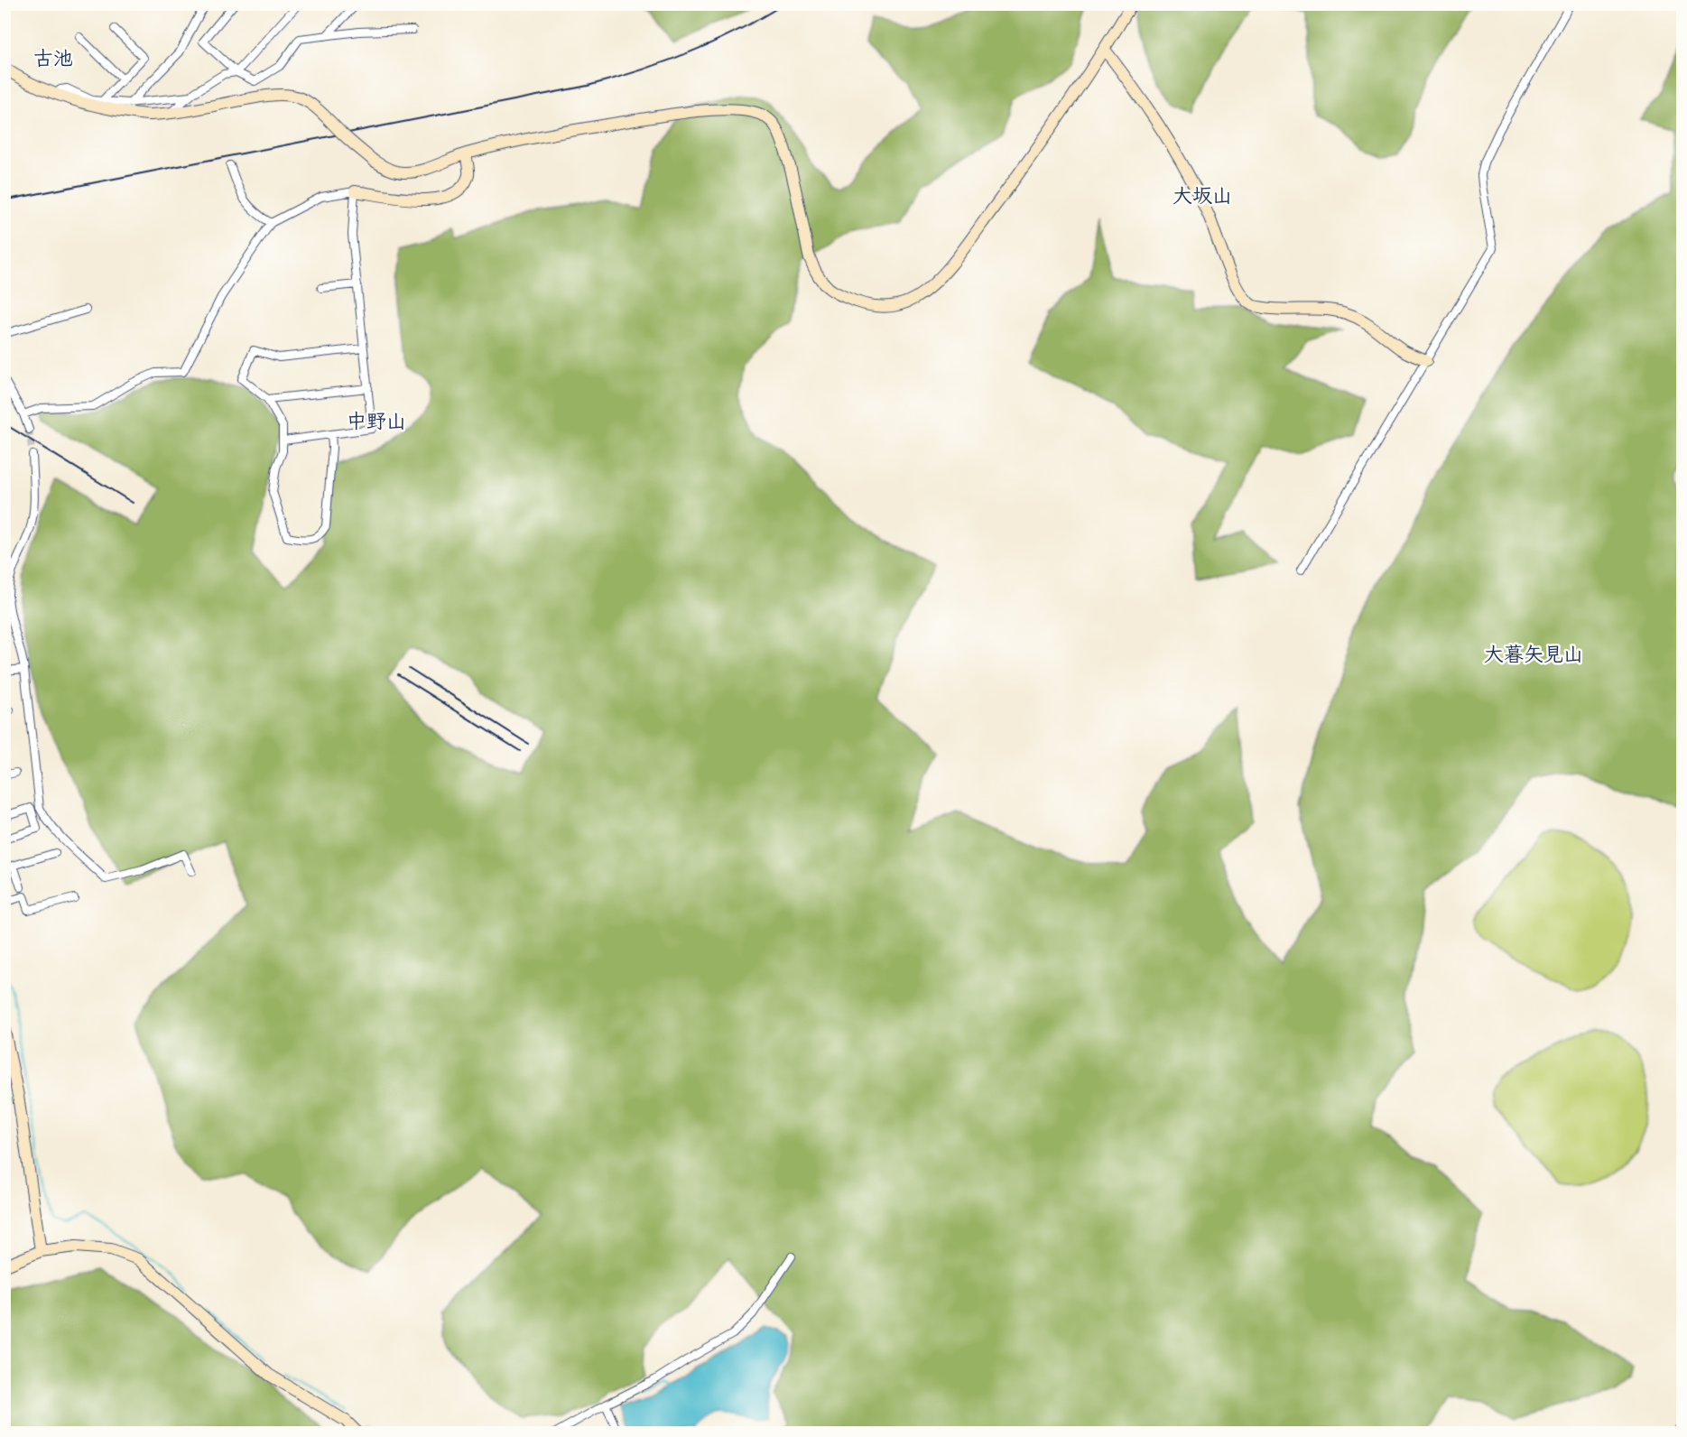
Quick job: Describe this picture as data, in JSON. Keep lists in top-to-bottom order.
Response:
{
  "districts": [
    "古池",
    "大坂山",
    "中野山",
    "大暮矢見山"
  ]
}
